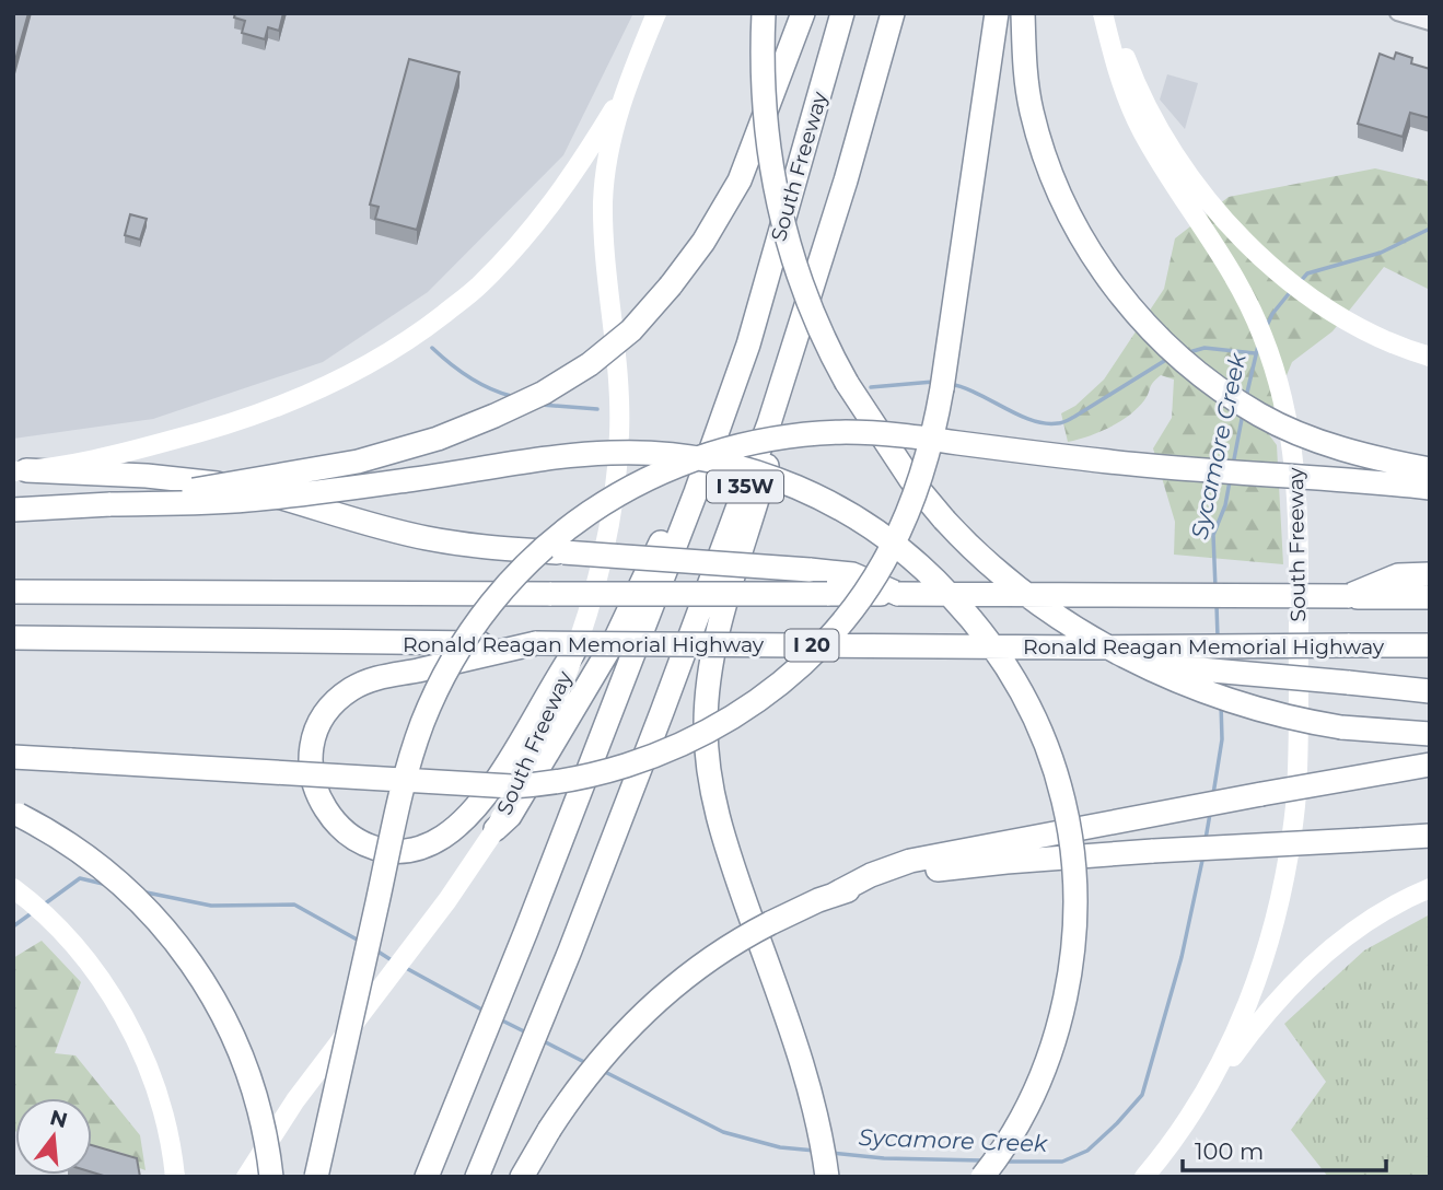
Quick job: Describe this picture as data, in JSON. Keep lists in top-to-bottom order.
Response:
{
  "streets": {
    "highway": [
      "South Freeway",
      "I 35W",
      "Ronald Reagan Memorial Highway",
      "I 20"
    ]
  },
  "water": ["Sycamore Creek"],
  "scale_bar": "100 m",
  "north": "top"
}
